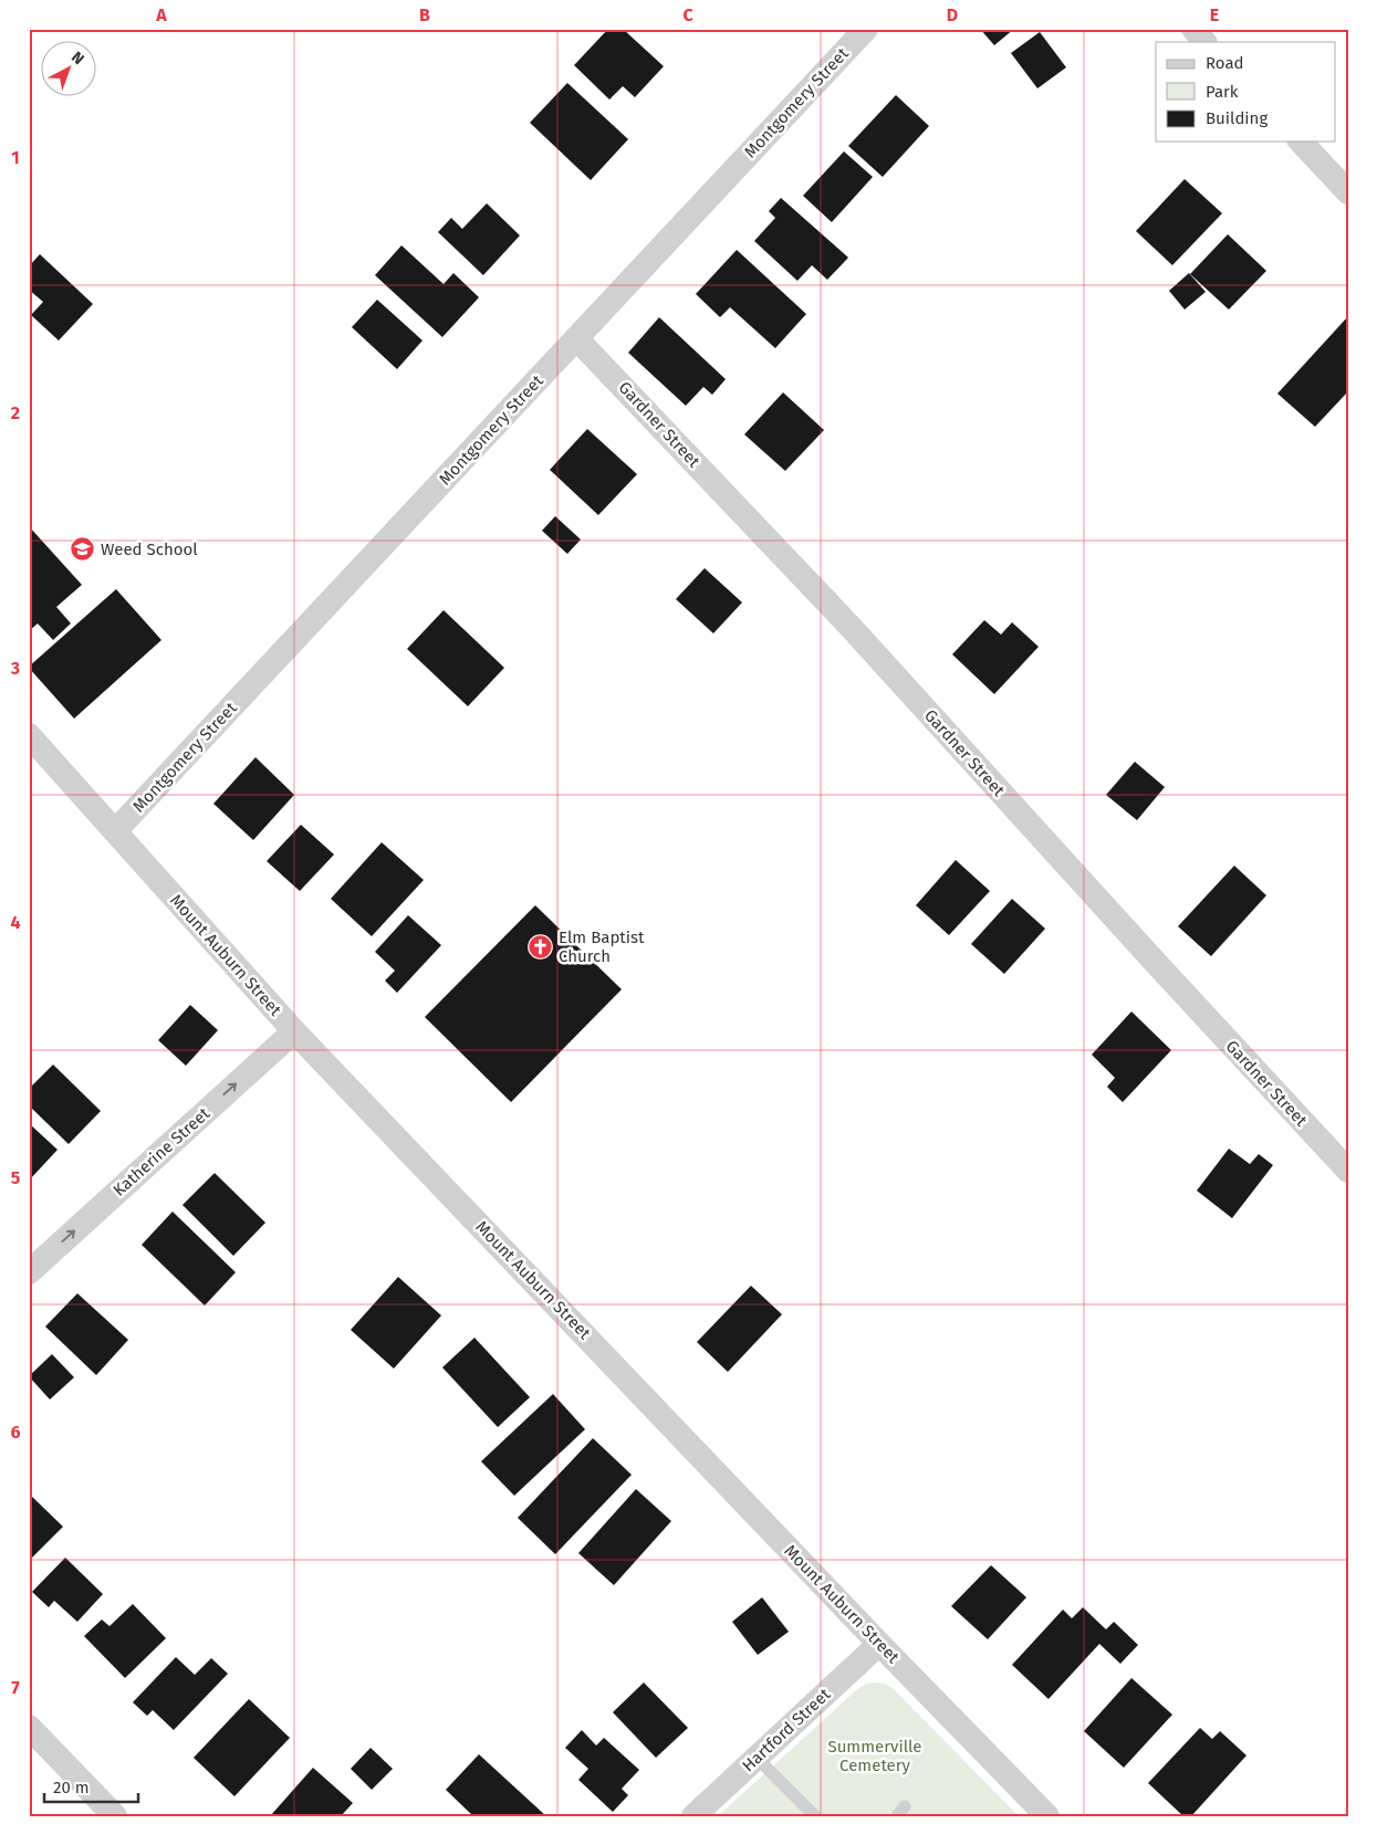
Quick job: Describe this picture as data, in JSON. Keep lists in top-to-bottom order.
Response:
{
  "streets": {
    "street": [
      "Montgomery Street",
      "Gardner Street",
      "Mount Auburn Street",
      "Katherine Street",
      "Hartford Street"
    ]
  },
  "crossings": [
    ["Montgomery Street", "Gardner Street"],
    ["Montgomery Street", "Mount Auburn Street"],
    ["Mount Auburn Street", "Katherine Street"],
    ["Mount Auburn Street", "Hartford Street"]
  ],
  "one_way": ["Katherine Street"],
  "parks": ["Summerville Cemetery"],
  "places": {
    "school or university": ["Weed School"],
    "church": ["Elm Baptist Church"]
  },
  "legend": ["Road", "Park", "Building"],
  "scale_bar": "20 m",
  "north": "top right",
  "grid": {
    "columns": [
      "A",
      "B",
      "C",
      "D",
      "E"
    ],
    "rows": [
      "1",
      "2",
      "3",
      "4",
      "5",
      "6",
      "7"
    ]
  }
}
